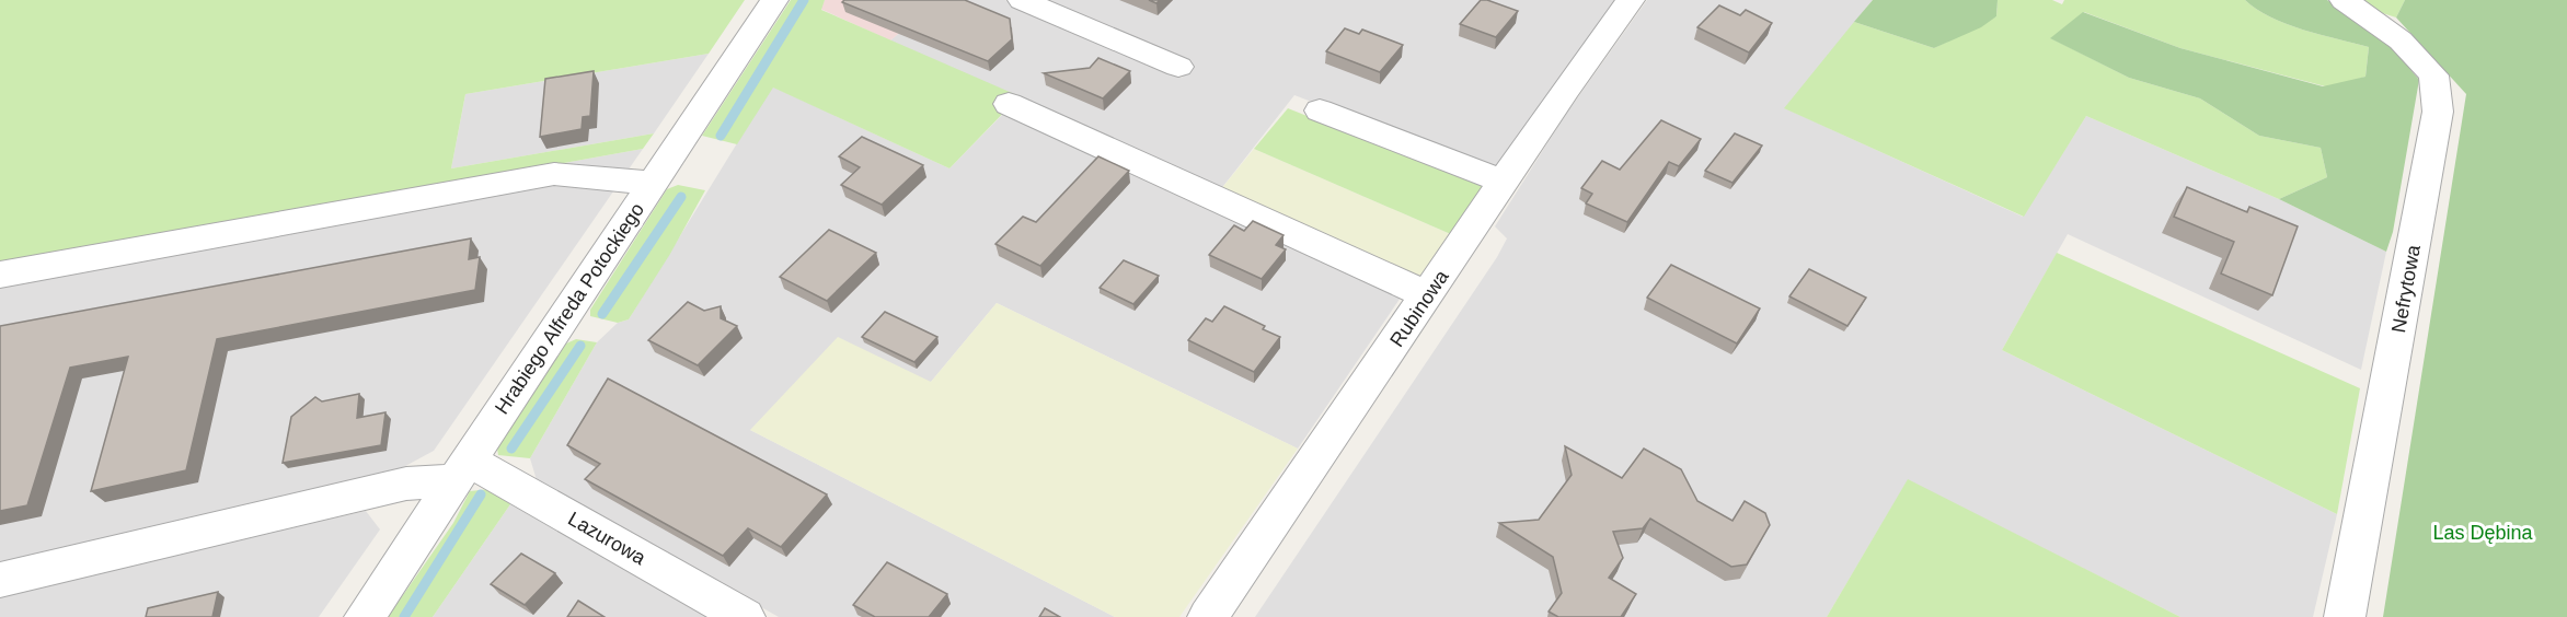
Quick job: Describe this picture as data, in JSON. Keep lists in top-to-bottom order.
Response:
{
  "streets": {
    "street": [
      "Nefrytowa",
      "Hrabiego Alfreda Potockiego",
      "Rubinowa",
      "Lazurowa"
    ]
  },
  "crossings": [
    ["Hrabiego Alfreda Potockiego", "Lazurowa"]
  ],
  "parks": ["Las Dębina"]
}
